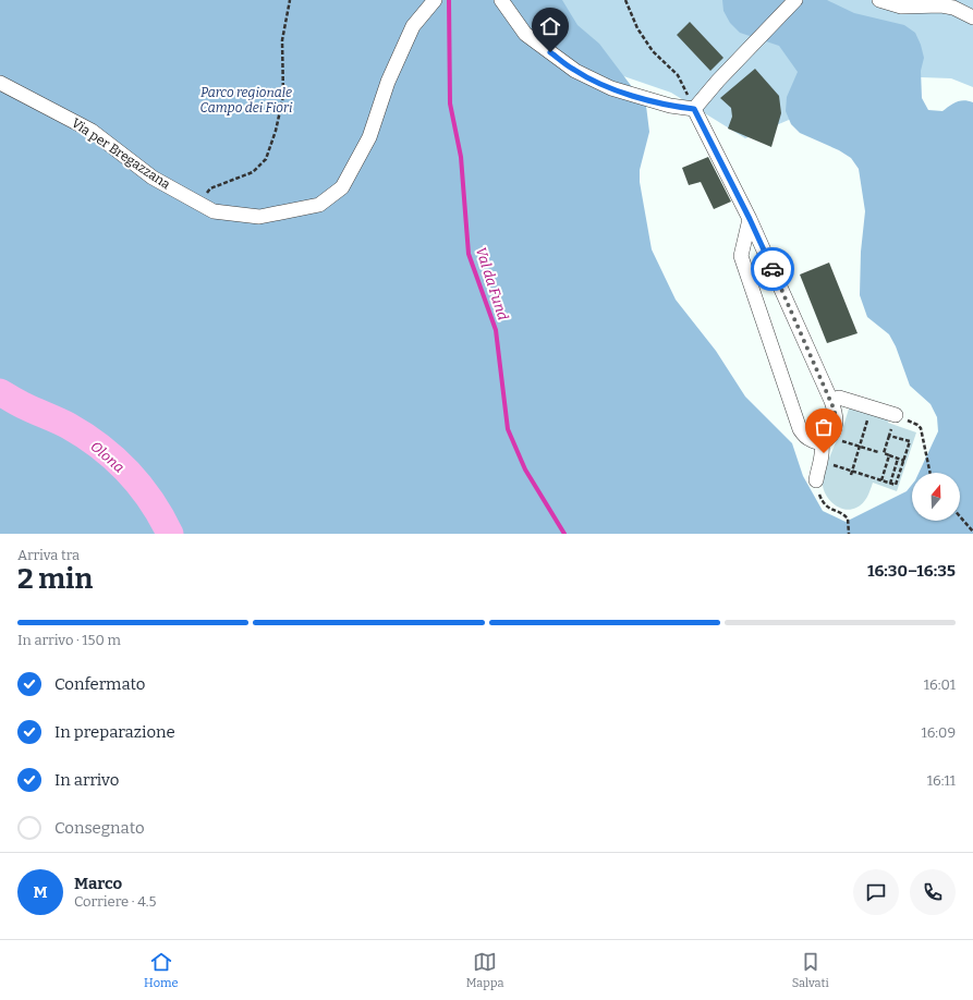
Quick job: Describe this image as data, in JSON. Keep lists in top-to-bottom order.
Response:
{
  "streets": {
    "street": ["Via per Bregazzana"]
  },
  "water": ["Val da Fund", "Olona"],
  "parks": ["Parco regionale Campo dei Fiori"],
  "north": "top",
  "page": {
    "heading": ["2 min", "Arriva tra", "16:30–16:35"],
    "panel": ["Marco", "Corriere · 4.5"],
    "bar": "In arrivo · 150 m",
    "list": [
      ["Confermato", "16:01"],
      ["In preparazione", "16:09"],
      ["In arrivo", "16:11"],
      "Consegnato"
    ],
    "round": "M",
    "tabs": ["Home", "Mappa", "Salvati"]
  }
}
